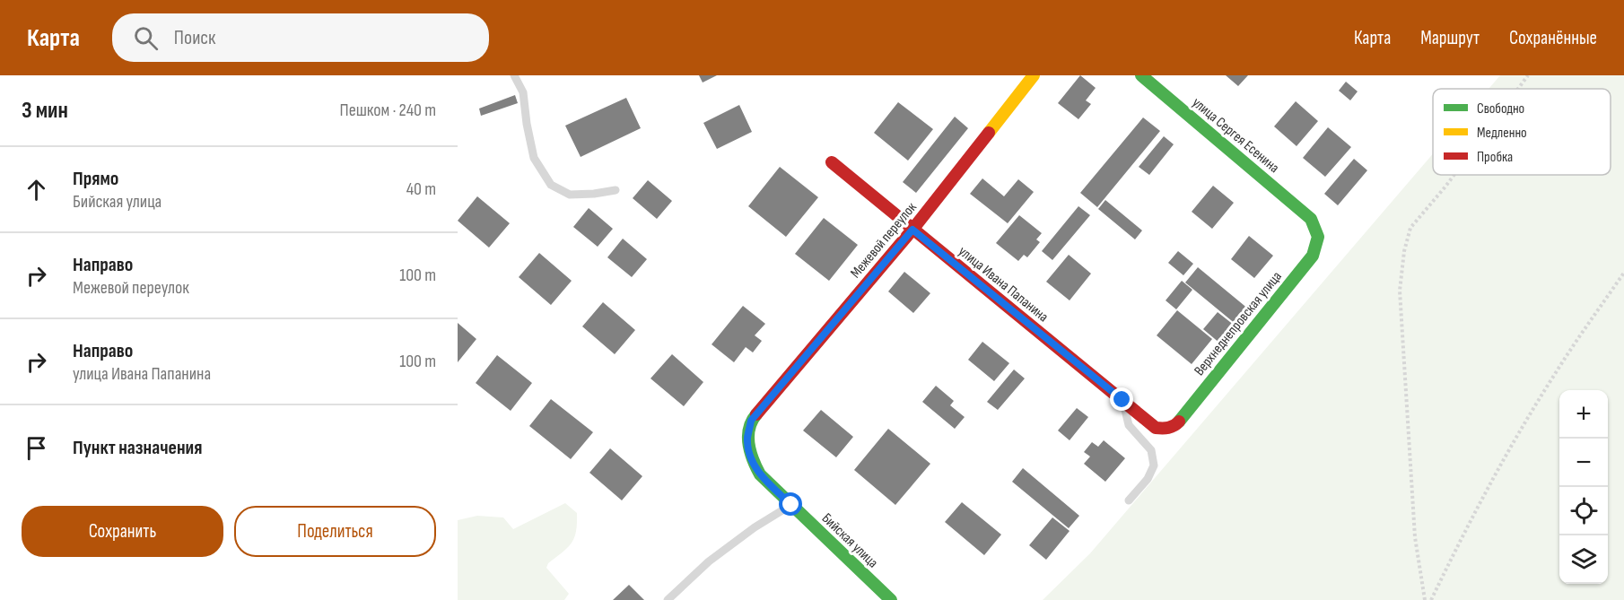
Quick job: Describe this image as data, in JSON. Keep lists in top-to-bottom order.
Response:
{
  "streets": {
    "street": [
      "улица Сергея Есенина",
      "Межевой переулок",
      "улица Ивана Папанина",
      "Верхнеднепровская улица",
      "Бийская улица"
    ]
  },
  "crossings": [
    ["улица Сергея Есенина", "Верхнеднепровская улица"],
    ["Межевой переулок", "улица Ивана Папанина"],
    ["Межевой переулок", "Бийская улица"],
    ["улица Ивана Папанина", "Верхнеднепровская улица"]
  ],
  "legend": ["Свободно", "Медленно", "Пробка"],
  "page": {
    "header": "Карта",
    "search": "Поиск",
    "nav": ["Карта", "Маршрут", "Сохранённые"],
    "heading": ["3 мин", "Пешком · 240 m"],
    "list": [
      ["Прямо", "Бийская улица", "40 m"],
      ["Направо", "Межевой переулок", "100 m"],
      ["Направо", "улица Ивана Папанина", "100 m"],
      "Пункт назначения"
    ],
    "map_buttons": ["+", "−"],
    "buttons": ["Сохранить", "Поделиться"]
  }
}
